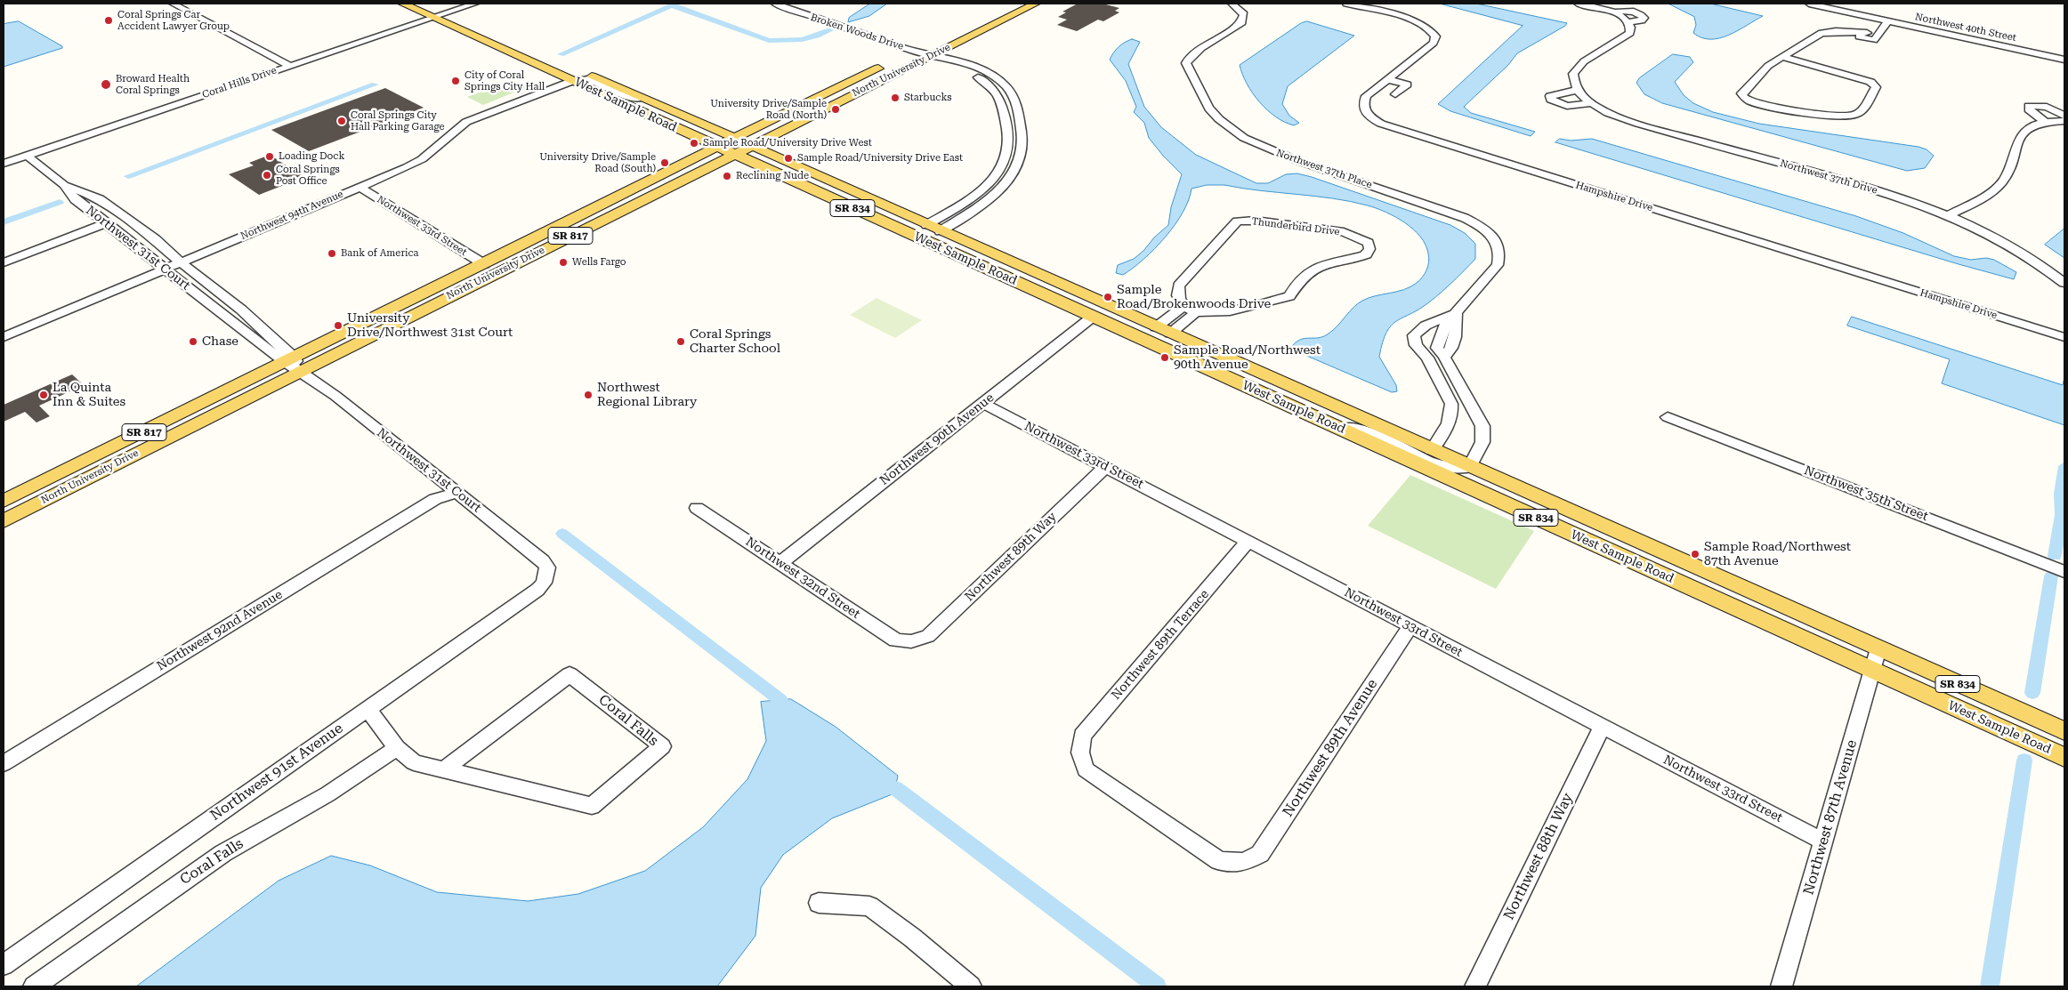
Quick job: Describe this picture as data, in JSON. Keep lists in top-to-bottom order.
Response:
{
  "streets": {
    "main road": [
      "North University Drive",
      "West Sample Road",
      "SR 834",
      "SR 817"
    ],
    "street": [
      "Northwest 40th Street",
      "Broken Woods Drive",
      "Coral Hills Drive",
      "Northwest 37th Place",
      "Northwest 37th Drive",
      "Hampshire Drive",
      "Northwest 94th Avenue",
      "Northwest 33rd Street",
      "Thunderbird Drive",
      "Northwest 31st Court",
      "Northwest 90th Avenue",
      "Northwest 35th Street",
      "Northwest 89th Way",
      "Northwest 32nd Street",
      "Northwest 92nd Avenue",
      "Northwest 89th Terrace",
      "Coral Falls",
      "Northwest 89th Avenue",
      "Northwest 91st Avenue",
      "Northwest 87th Avenue",
      "Northwest 88th Way"
    ]
  },
  "crossings": [
    ["Broken Woods Drive", "North University Drive"],
    ["Broken Woods Drive", "West Sample Road"],
    ["North University Drive", "West Sample Road"],
    ["North University Drive", "Northwest 33rd Street"],
    ["North University Drive", "Northwest 31st Court"],
    ["Coral Hills Drive", "West Sample Road"],
    ["Coral Hills Drive", "Northwest 31st Court"],
    ["West Sample Road", "Northwest 37th Place"],
    ["West Sample Road", "Northwest 94th Avenue"],
    ["West Sample Road", "Northwest 90th Avenue"],
    ["West Sample Road", "Northwest 87th Avenue"],
    ["Northwest 94th Avenue", "Northwest 33rd Street"],
    ["Northwest 94th Avenue", "Northwest 31st Court"],
    ["Northwest 33rd Street", "Northwest 90th Avenue"],
    ["Northwest 33rd Street", "Northwest 89th Way"],
    ["Northwest 33rd Street", "Northwest 89th Terrace"],
    ["Northwest 33rd Street", "Northwest 89th Avenue"],
    ["Northwest 33rd Street", "Northwest 87th Avenue"],
    ["Northwest 33rd Street", "Northwest 88th Way"],
    ["Northwest 31st Court", "Northwest 92nd Avenue"],
    ["Northwest 31st Court", "Northwest 91st Avenue"],
    ["Northwest 90th Avenue", "Northwest 32nd Street"],
    ["Northwest 89th Way", "Northwest 32nd Street"],
    ["Northwest 89th Terrace", "Northwest 89th Avenue"],
    ["Coral Falls", "Northwest 91st Avenue"]
  ],
  "places": [
    "Coral Springs Car Accident Lawyer Group",
    "City of Coral Springs City Hall",
    "Broward Health Coral Springs",
    "Starbucks",
    "University Drive/Sample Road (North)",
    "Coral Springs City Hall Parking Garage",
    "Sample Road/University Drive West",
    "Loading Dock",
    "Sample Road/University Drive East",
    "University Drive/Sample Road (South)",
    "Coral Springs Post Office",
    "Reclining Nude",
    "Bank of America",
    "Wells Fargo",
    "Sample Road/Brokenwoods Drive",
    "University Drive/Northwest 31st Court",
    "Chase",
    "Coral Springs Charter School",
    "Sample Road/Northwest 90th Avenue",
    "La Quinta Inn & Suites",
    "Northwest Regional Library",
    "Sample Road/Northwest 87th Avenue"
  ]
}
